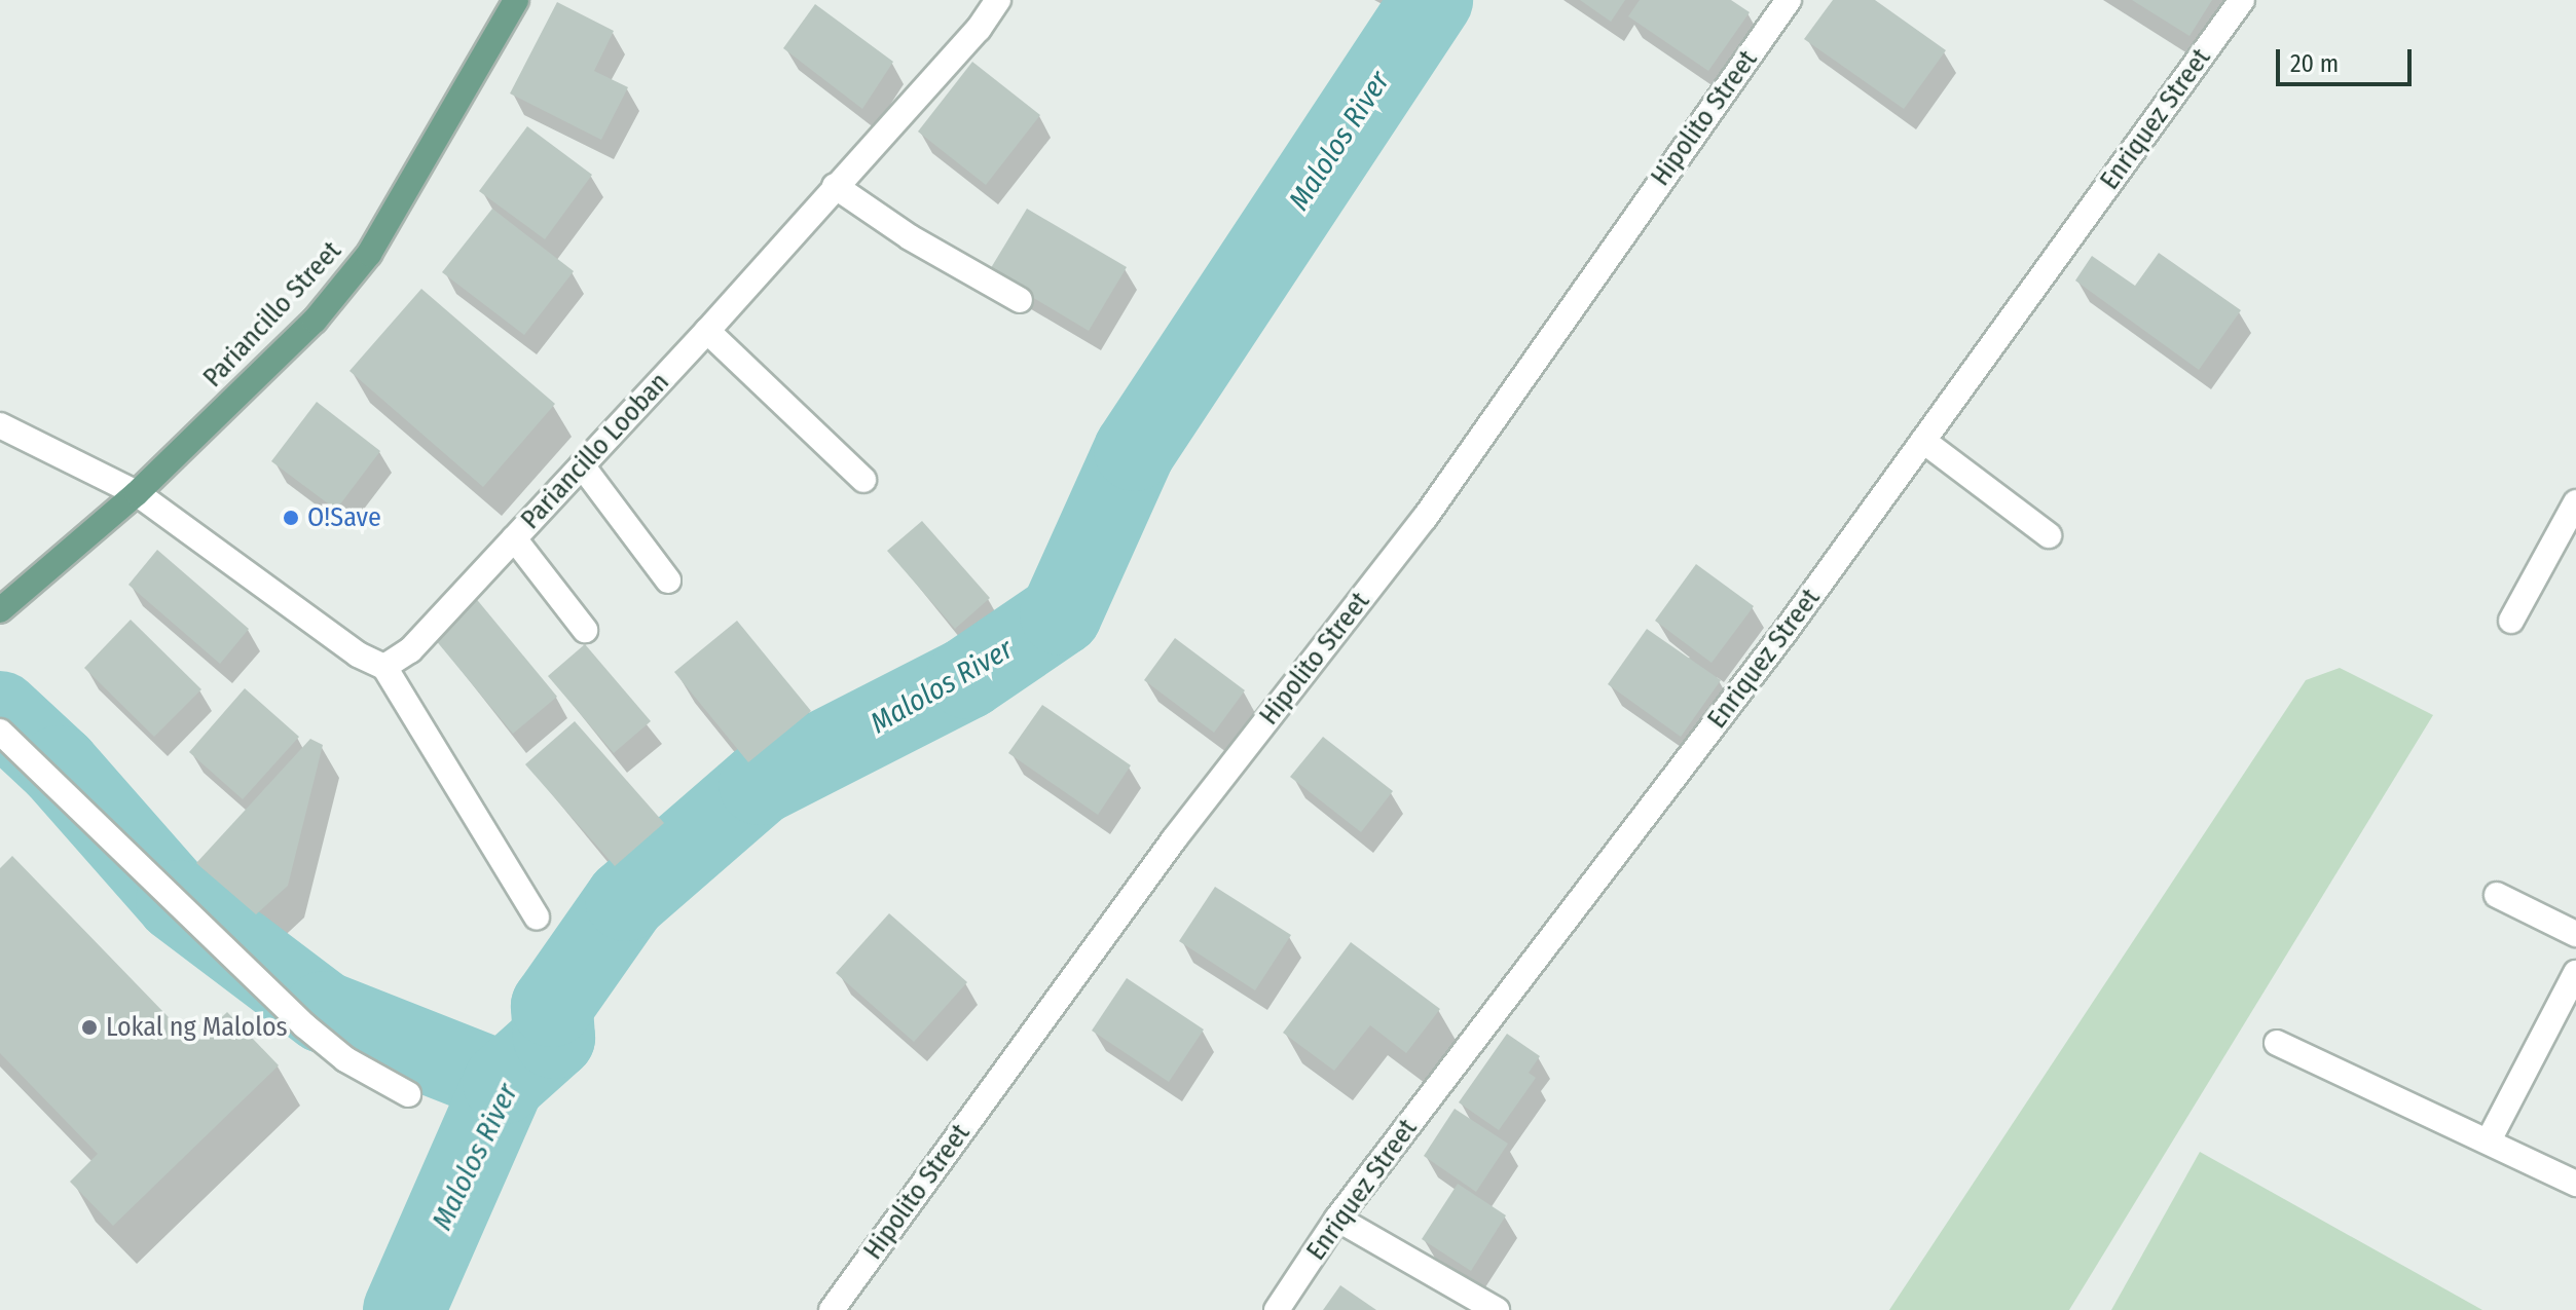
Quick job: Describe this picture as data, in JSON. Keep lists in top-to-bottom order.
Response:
{
  "streets": {
    "main road": ["Pariancillo Street"],
    "street": ["Hipolito Street", "Enriquez Street", "Pariancillo Looban"]
  },
  "water": ["Malolos River"],
  "places": ["O!Save", "Lokal ng Malolos"],
  "scale_bar": "20 m"
}
